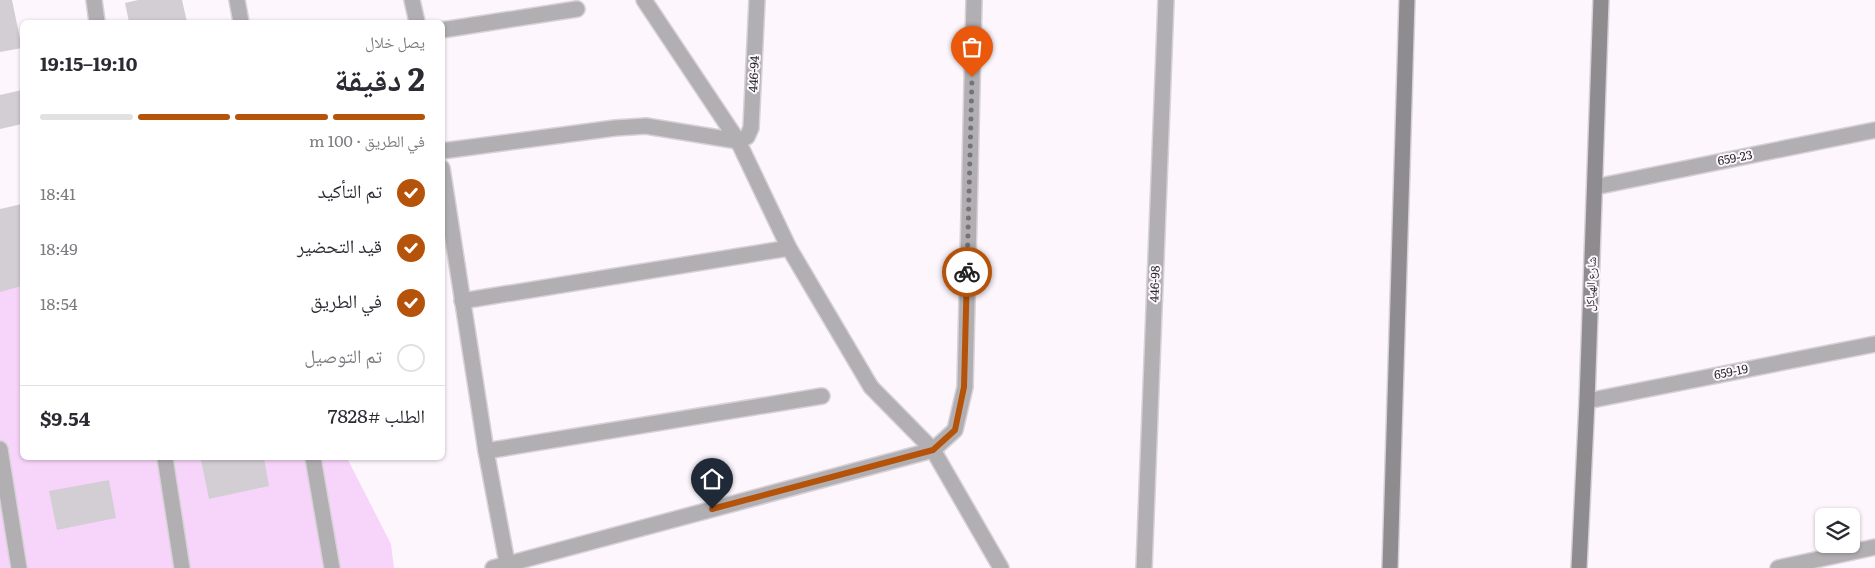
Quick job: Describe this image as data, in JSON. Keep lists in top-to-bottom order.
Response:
{
  "streets": {
    "street": [
      "446-94",
      "659-23",
      "446-98",
      "شارع الهياكل",
      "659-19"
    ]
  },
  "crossings": [
    ["659-23", "شارع الهياكل"],
    ["شارع الهياكل", "659-19"]
  ],
  "page": {
    "heading": ["2 دقيقة", "يصل خلال", "19:10–19:15"],
    "panel": ["الطلب #7828", "$9.54"],
    "bar": "في الطريق · 100 m",
    "list": [
      ["تم التأكيد", "18:41"],
      ["قيد التحضير", "18:49"],
      ["في الطريق", "18:54"],
      "تم التوصيل"
    ]
  }
}
